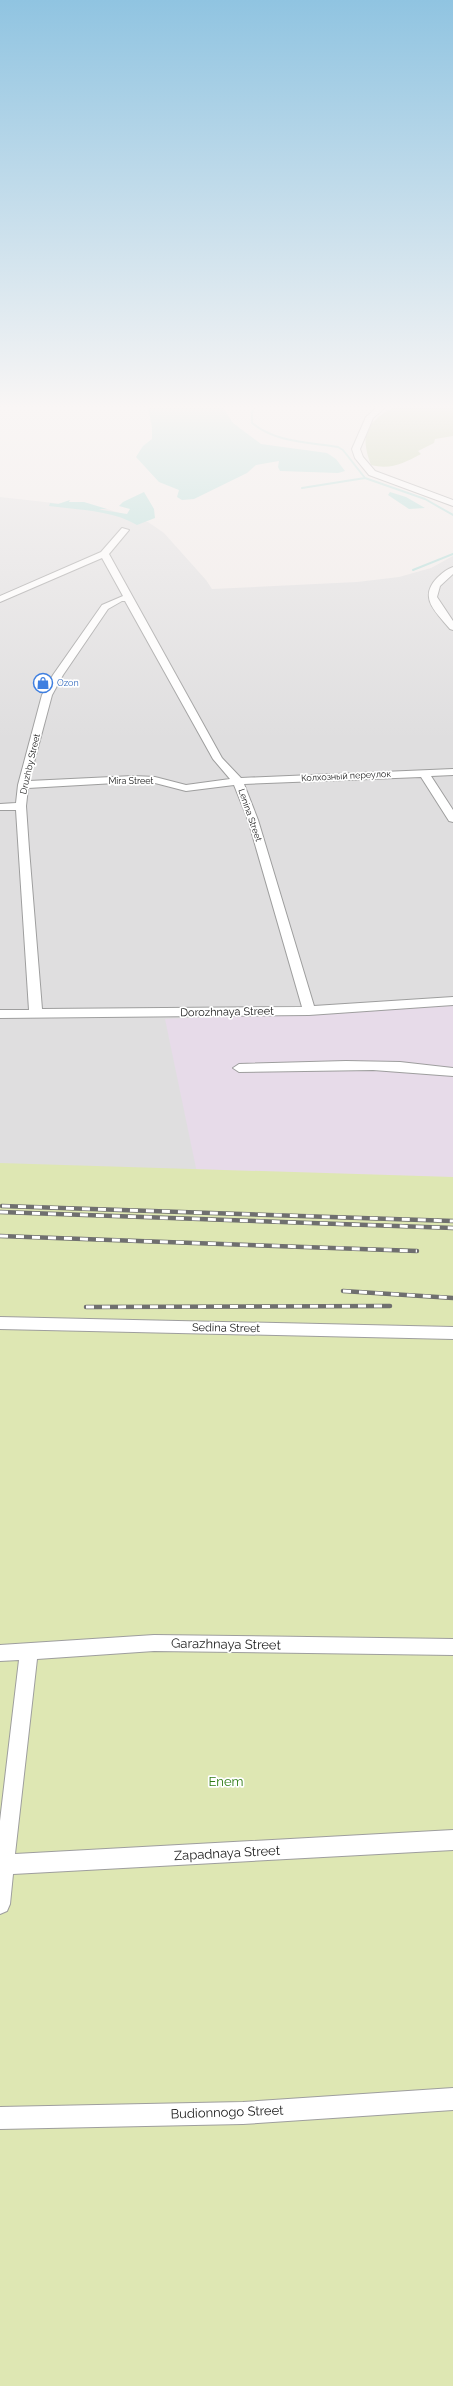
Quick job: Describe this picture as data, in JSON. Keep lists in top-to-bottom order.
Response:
{
  "streets": {
    "street": [
      "Druzhby Street",
      "Колхозный переулок",
      "Mira Street",
      "Lenina Street",
      "Dorozhnaya Street",
      "Sedina Street",
      "Garazhnaya Street",
      "Zapadnaya Street",
      "Budionnogo Street"
    ]
  },
  "crossings": [
    ["Druzhby Street", "Mira Street"],
    ["Druzhby Street", "Lenina Street"],
    ["Druzhby Street", "Dorozhnaya Street"],
    ["Колхозный переулок", "Mira Street"],
    ["Колхозный переулок", "Lenina Street"],
    ["Mira Street", "Lenina Street"],
    ["Lenina Street", "Dorozhnaya Street"]
  ],
  "parks": ["Enem"],
  "places": {
    "shop": ["Ozon"]
  }
}
